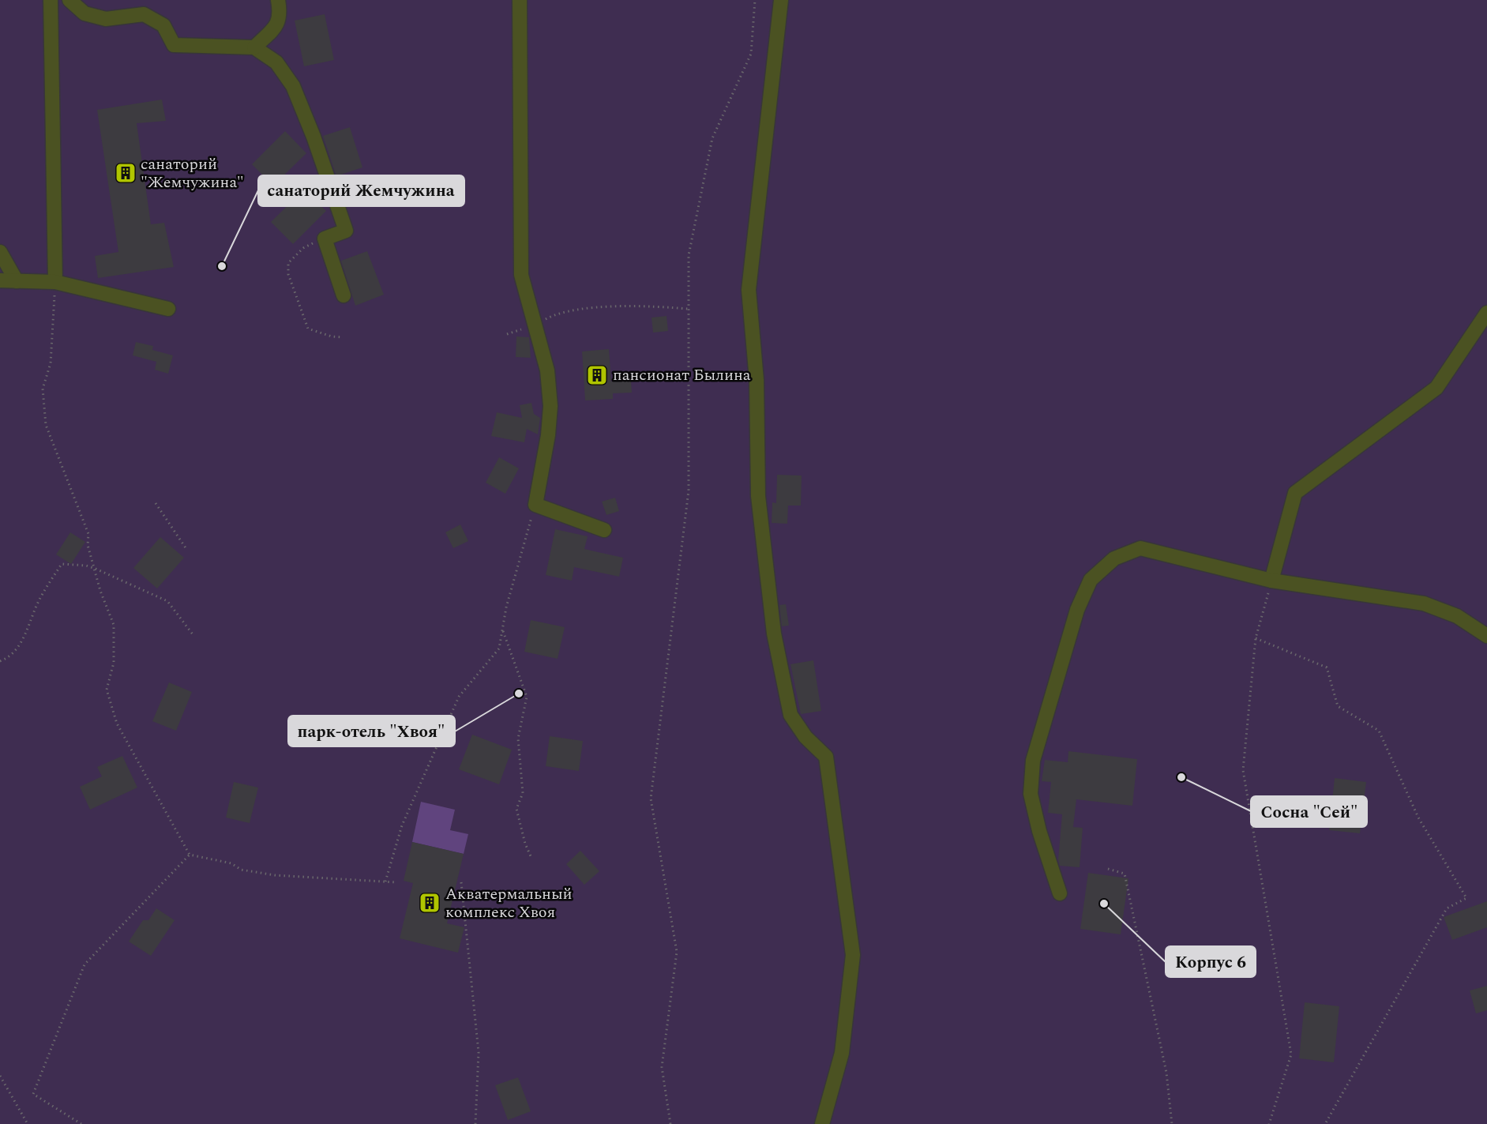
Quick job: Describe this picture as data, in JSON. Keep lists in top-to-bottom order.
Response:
{
  "places": {
    "building": ["санаторий \"Жемчужина\"", "пансионат Былина", "Акватермальный комплекс Хвоя"],
    "other": [
      "санаторий Жемчужина",
      "парк-отель \"Хвоя\"",
      "Сосна \"Сей\"",
      "Корпус 6"
    ]
  }
}
